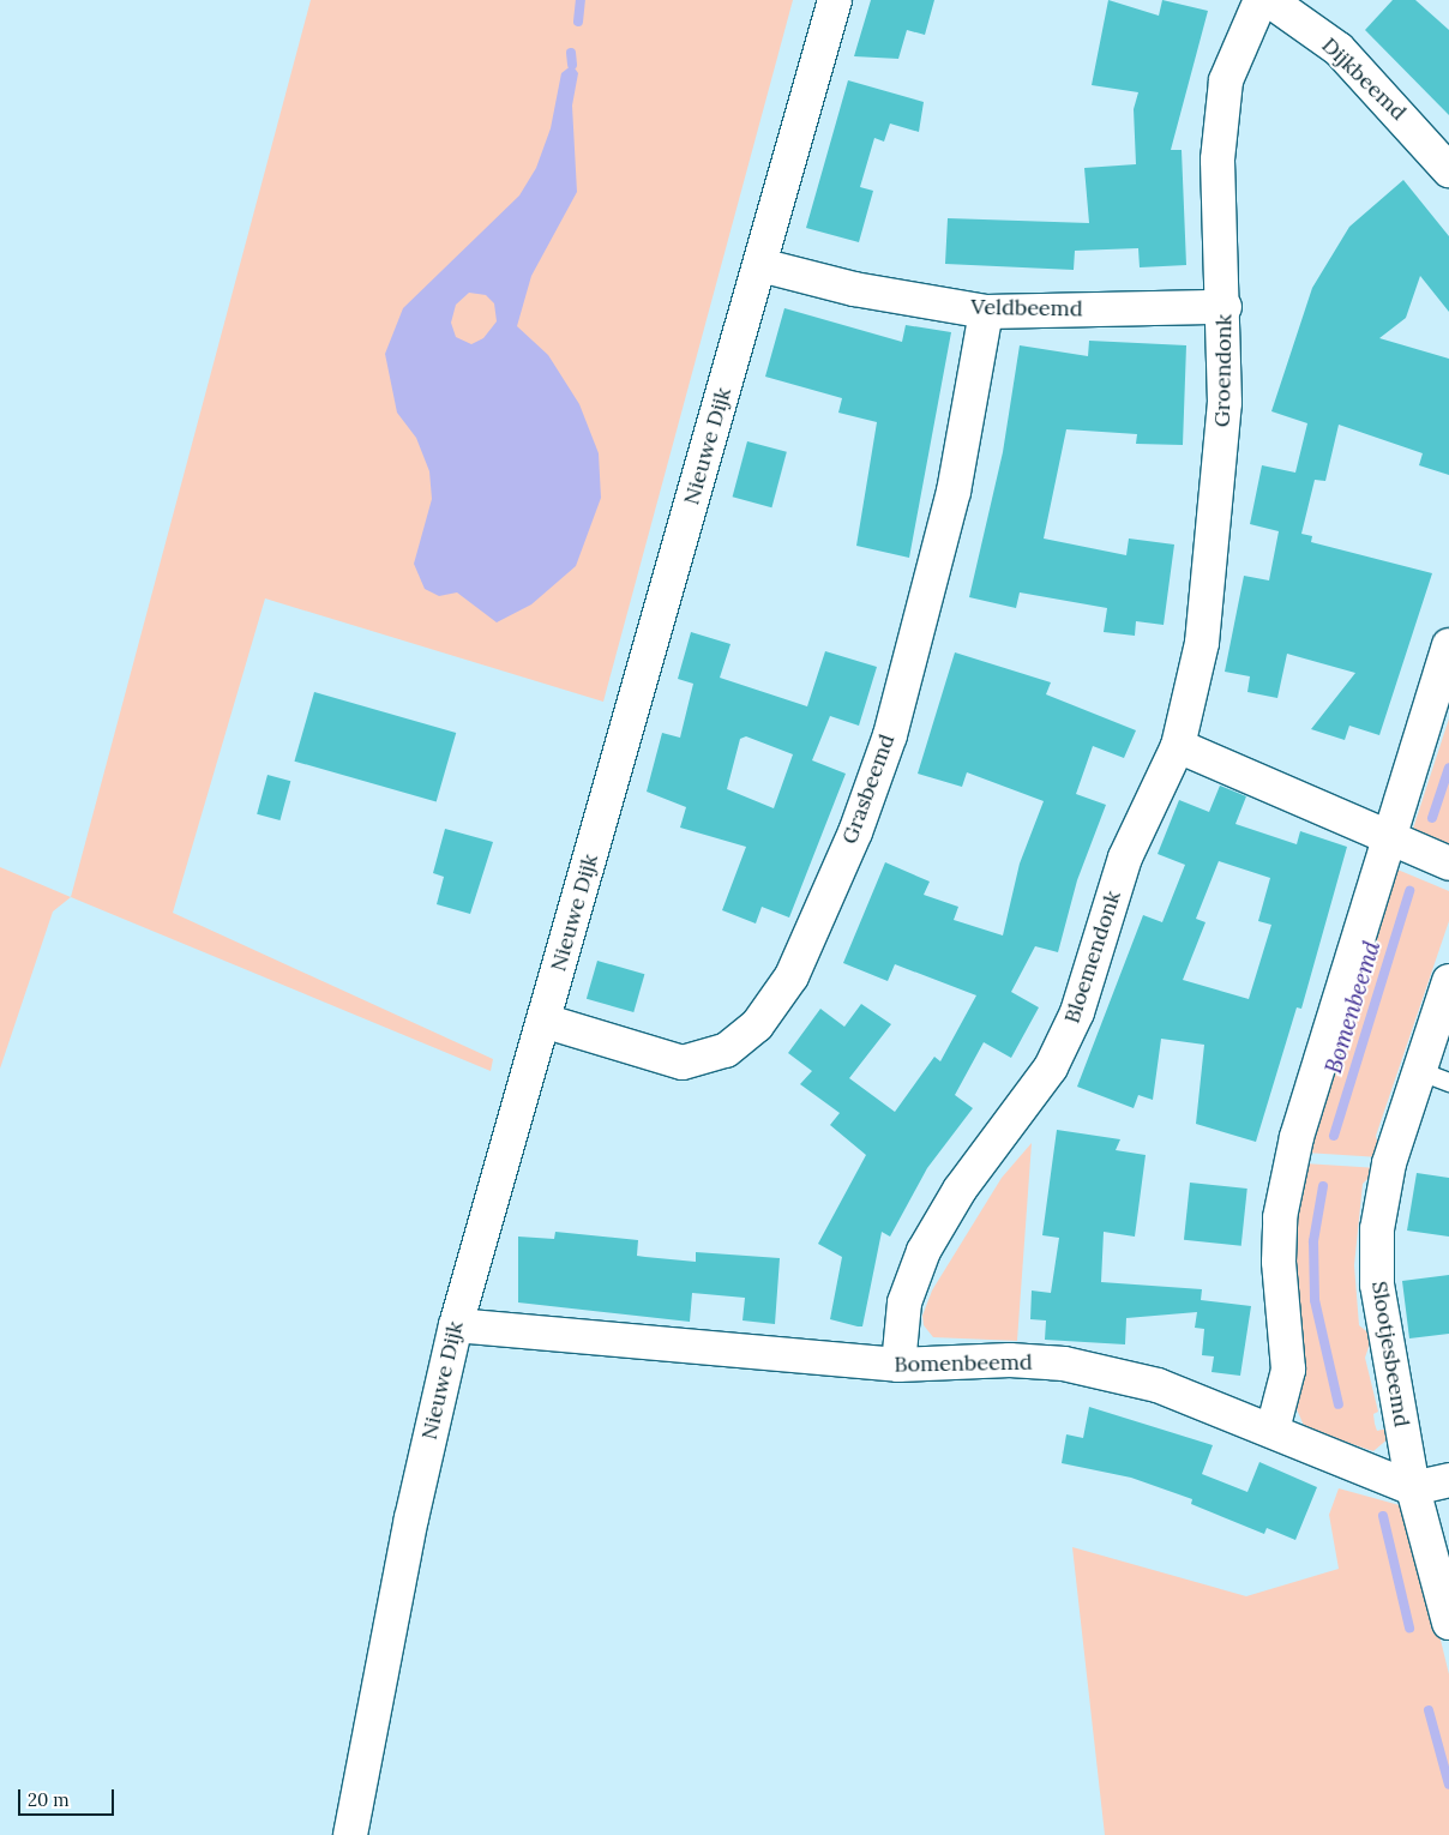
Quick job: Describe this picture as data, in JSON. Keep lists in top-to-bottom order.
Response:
{
  "streets": {
    "street": [
      "Dijkbeemd",
      "Veldbeemd",
      "Groendonk",
      "Nieuwe Dijk",
      "Grasbeemd",
      "Bloemendonk",
      "Slootjesbeemd",
      "Bomenbeemd"
    ]
  },
  "crossings": [
    ["Veldbeemd", "Groendonk"],
    ["Veldbeemd", "Nieuwe Dijk"],
    ["Veldbeemd", "Grasbeemd"],
    ["Groendonk", "Bloemendonk"],
    ["Nieuwe Dijk", "Grasbeemd"],
    ["Nieuwe Dijk", "Bomenbeemd"],
    ["Bloemendonk", "Bomenbeemd"],
    ["Slootjesbeemd", "Bomenbeemd"]
  ],
  "water": ["Bomenbeemd"],
  "scale_bar": "20 m"
}
